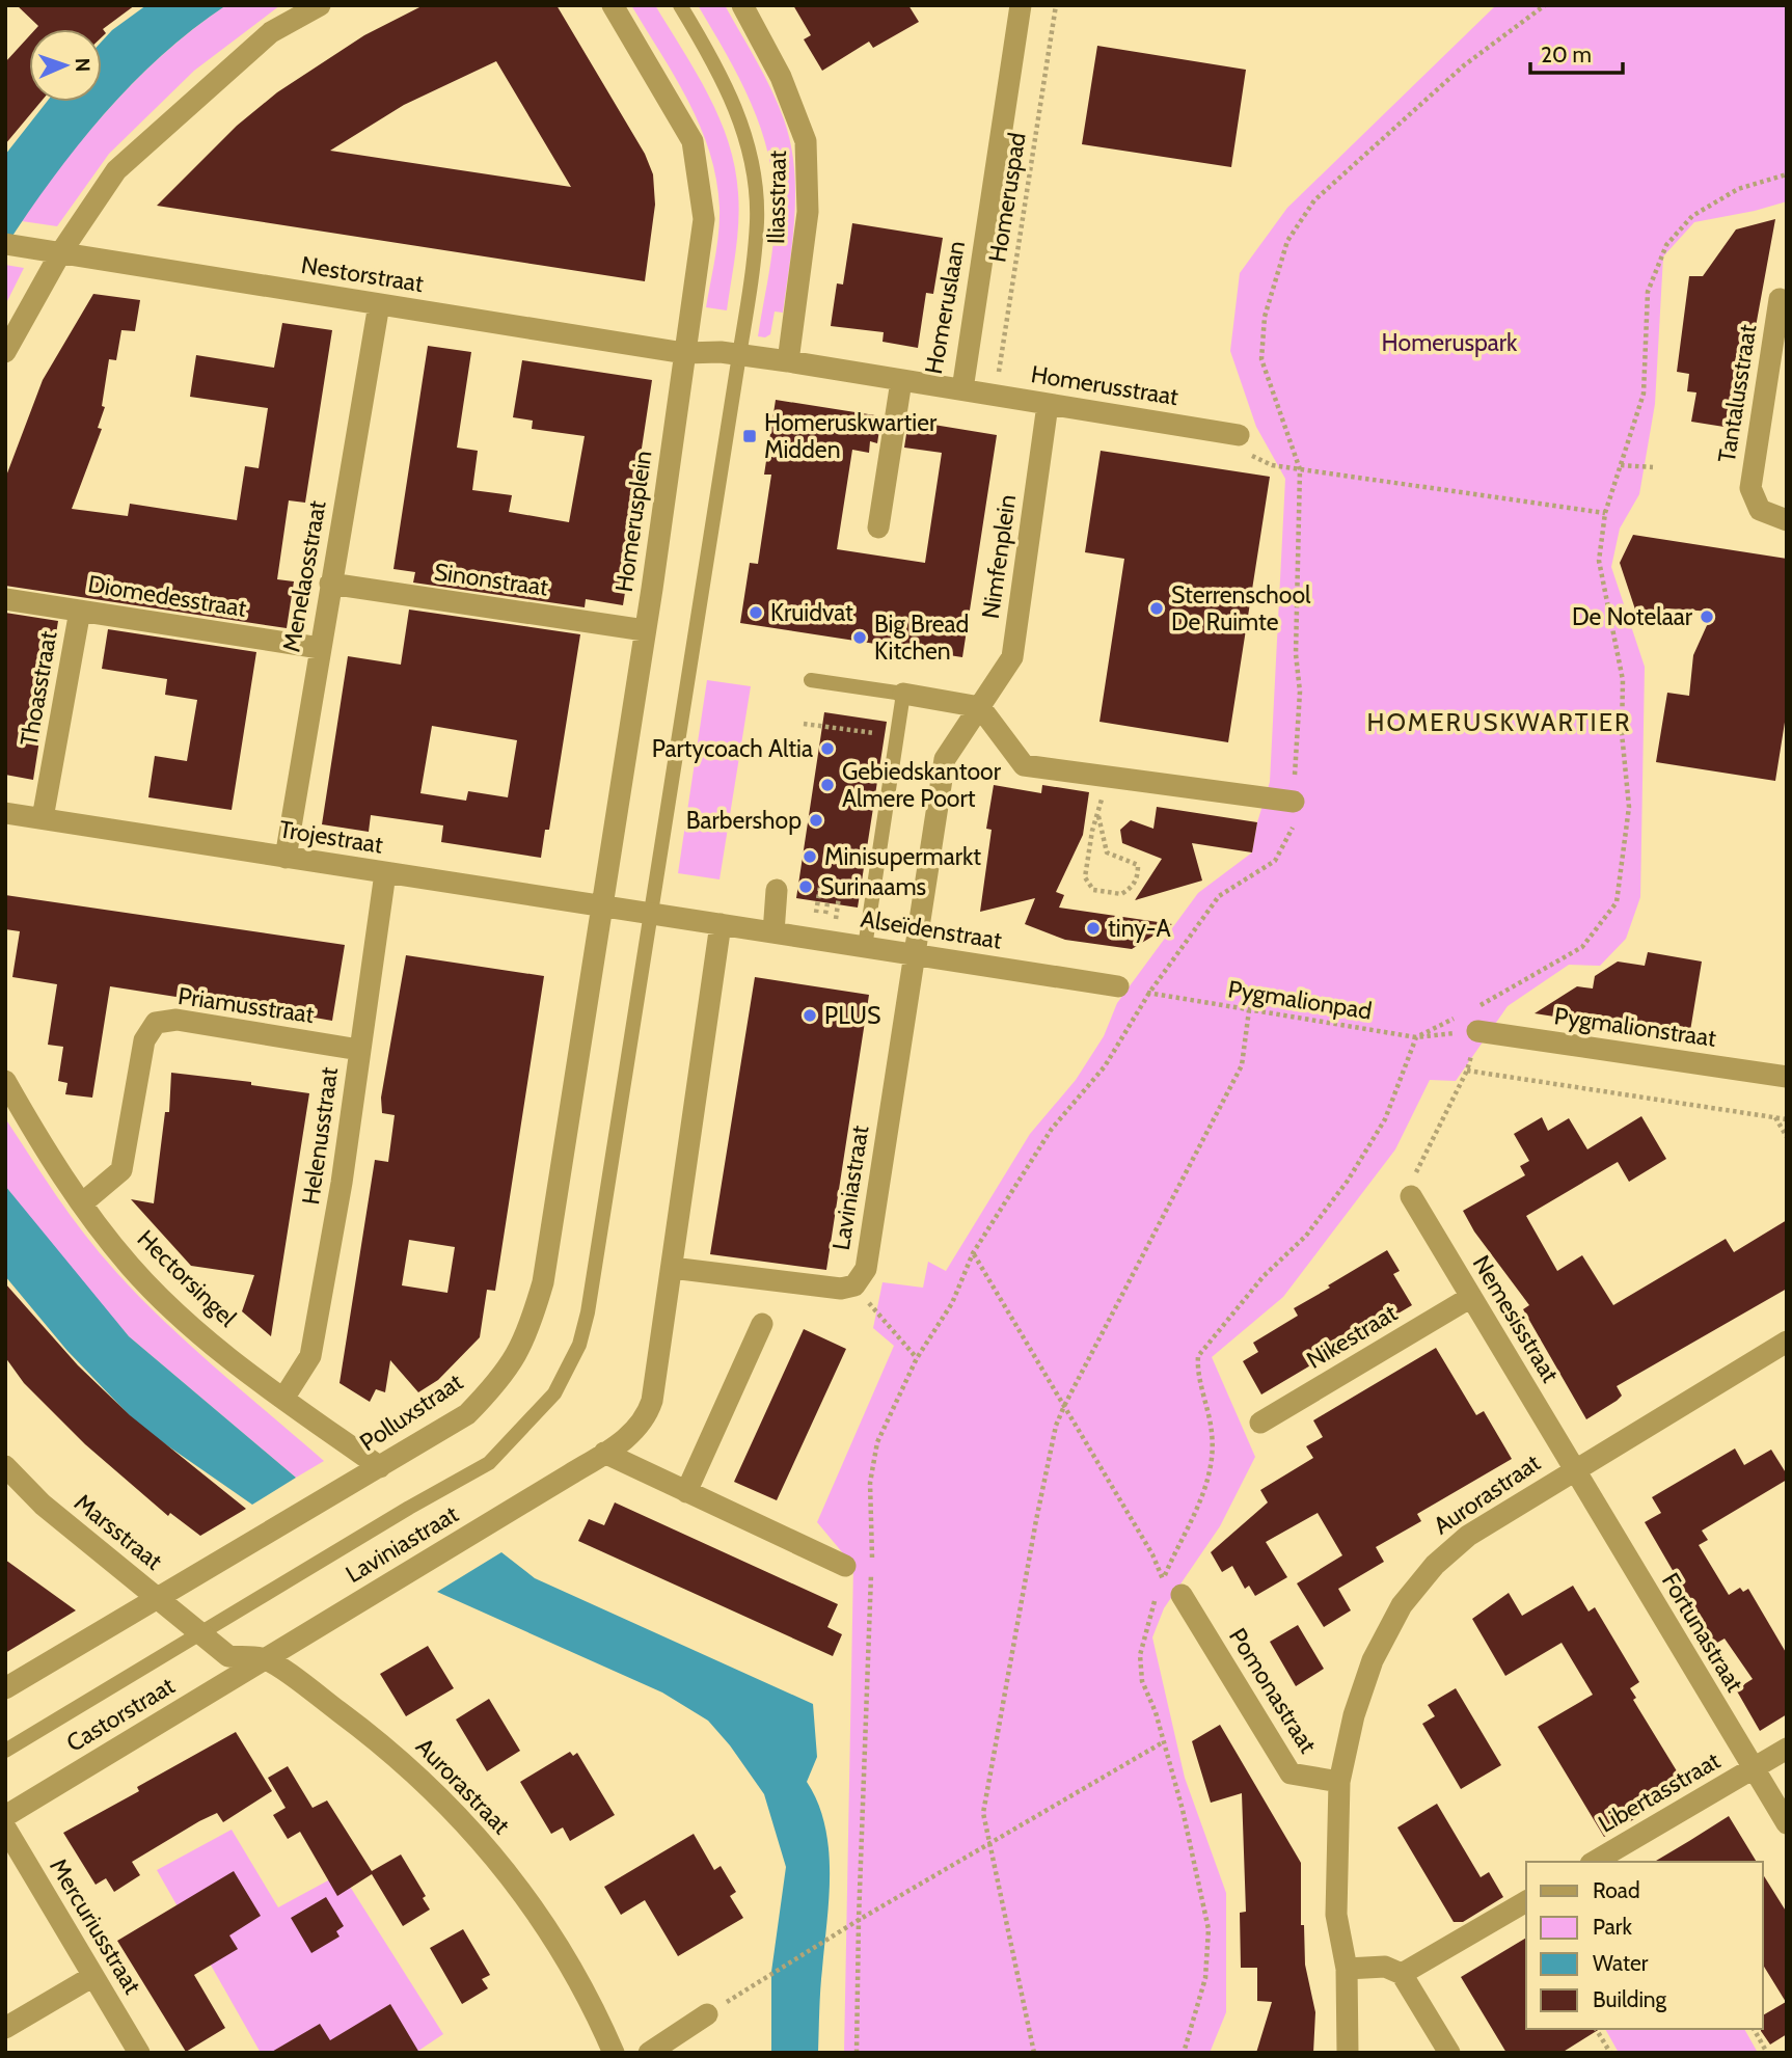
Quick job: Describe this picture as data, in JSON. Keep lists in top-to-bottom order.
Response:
{
  "streets": {
    "street": [
      "Iliasstraat",
      "Nestorstraat",
      "Homeruslaan",
      "Homerusstraat",
      "Tantalusstraat",
      "Homerusplein",
      "Nimfenplein",
      "Menelaosstraat",
      "Sinonstraat",
      "Diomedesstraat",
      "Thoasstraat",
      "Trojestraat",
      "Alseïdenstraat",
      "Priamusstraat",
      "Pygmalionstraat",
      "Helenusstraat",
      "Laviniastraat",
      "Hectorsingel",
      "Nemesisstraat",
      "Nikestraat",
      "Polluxstraat",
      "Aurorastraat",
      "Marsstraat",
      "Fortunastraat",
      "Pomonastraat",
      "Castorstraat",
      "Libertasstraat",
      "Mercuriusstraat"
    ],
    "path": ["Homeruspad", "Pygmalionpad"]
  },
  "crossings": [
    ["Iliasstraat", "Homeruslaan"],
    ["Homeruspad", "Homerusstraat"],
    ["Nestorstraat", "Homeruslaan"],
    ["Nestorstraat", "Homerusplein"],
    ["Nestorstraat", "Menelaosstraat"],
    ["Homeruslaan", "Homerusstraat"],
    ["Homeruslaan", "Homerusplein"],
    ["Homerusstraat", "Nimfenplein"],
    ["Homerusplein", "Sinonstraat"],
    ["Homerusplein", "Trojestraat"],
    ["Homerusplein", "Polluxstraat"],
    ["Nimfenplein", "Alseïdenstraat"],
    ["Nimfenplein", "Laviniastraat"],
    ["Menelaosstraat", "Sinonstraat"],
    ["Menelaosstraat", "Diomedesstraat"],
    ["Menelaosstraat", "Trojestraat"],
    ["Diomedesstraat", "Thoasstraat"],
    ["Thoasstraat", "Trojestraat"],
    ["Trojestraat", "Alseïdenstraat"],
    ["Trojestraat", "Helenusstraat"],
    ["Trojestraat", "Polluxstraat"],
    ["Alseïdenstraat", "Pygmalionpad"],
    ["Alseïdenstraat", "Laviniastraat"],
    ["Pygmalionpad", "Pygmalionstraat"],
    ["Priamusstraat", "Helenusstraat"],
    ["Priamusstraat", "Hectorsingel"],
    ["Helenusstraat", "Hectorsingel"],
    ["Laviniastraat", "Aurorastraat"],
    ["Laviniastraat", "Castorstraat"],
    ["Hectorsingel", "Polluxstraat"],
    ["Nemesisstraat", "Nikestraat"],
    ["Nemesisstraat", "Aurorastraat"],
    ["Nemesisstraat", "Fortunastraat"],
    ["Polluxstraat", "Marsstraat"],
    ["Aurorastraat", "Fortunastraat"],
    ["Aurorastraat", "Pomonastraat"],
    ["Aurorastraat", "Castorstraat"],
    ["Fortunastraat", "Libertasstraat"]
  ],
  "districts": ["HOMERUSKWARTIER"],
  "parks": ["Homeruspark"],
  "places": {
    "transit": ["Homeruskwartier Midden"],
    "other": [
      "Sterrenschool De Ruimte",
      "Kruidvat",
      "De Notelaar",
      "Big Bread Kitchen",
      "Partycoach Altia",
      "Gebiedskantoor Almere Poort",
      "Barbershop",
      "Minisupermarkt",
      "Surinaams",
      "tiny-A",
      "PLUS"
    ]
  },
  "legend": [
    "Road",
    "Park",
    "Water",
    "Building"
  ],
  "scale_bar": "20 m",
  "north": "right"
}
